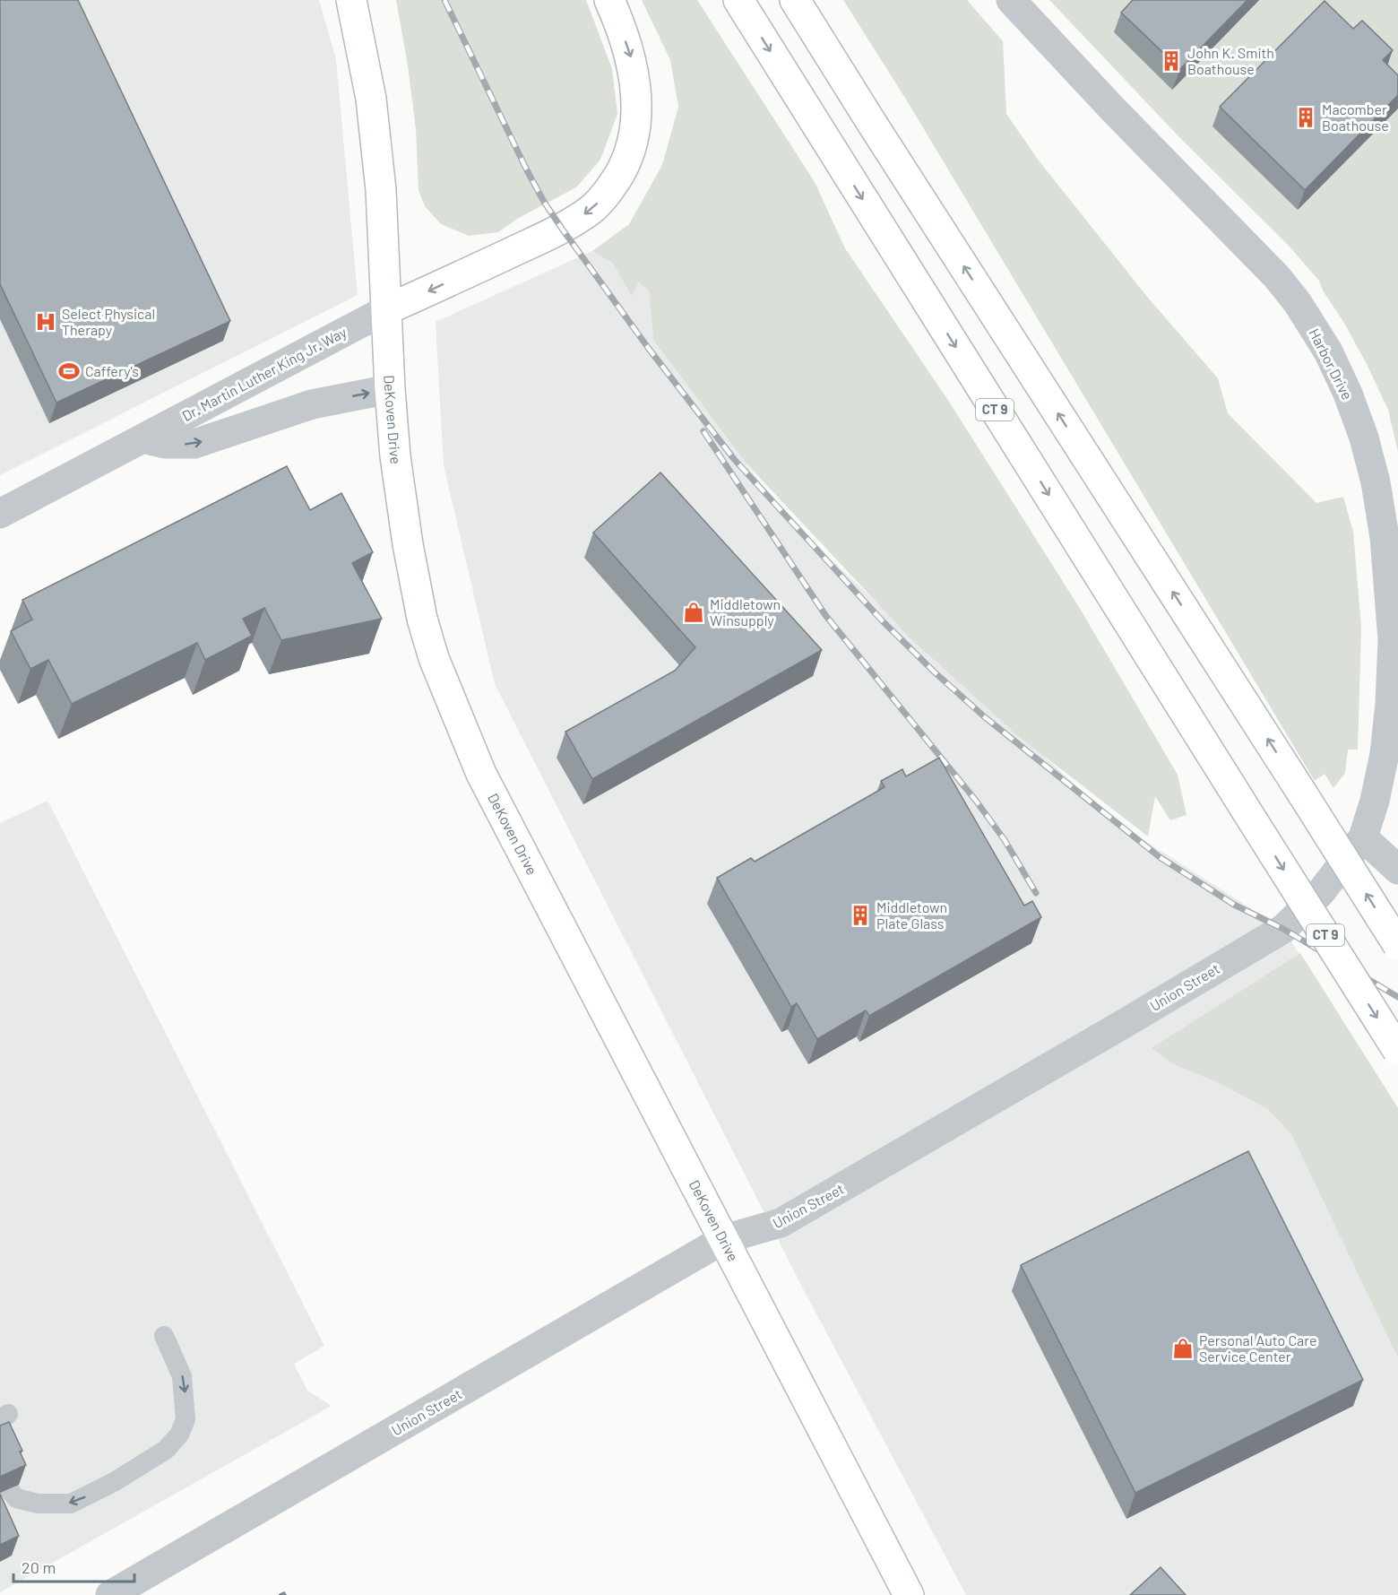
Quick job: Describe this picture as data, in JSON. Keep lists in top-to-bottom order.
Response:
{
  "streets": {
    "main road": ["CT 9", "DeKoven Drive"],
    "street": ["Harbor Drive", "Dr. Martin Luther King Jr. Way", "Union Street"]
  },
  "crossings": [
    ["Harbor Drive", "Union Street"],
    ["Dr. Martin Luther King Jr. Way", "DeKoven Drive"],
    ["DeKoven Drive", "Union Street"]
  ],
  "places": {
    "building": ["John K. Smith Boathouse", "Macomber Boathouse", "Middletown Plate Glass"],
    "hospital": ["Select Physical Therapy"],
    "sports": ["Caffery's"],
    "shop": ["Middletown Winsupply", "Personal Auto Care Service Center"]
  },
  "scale_bar": "20 m"
}
